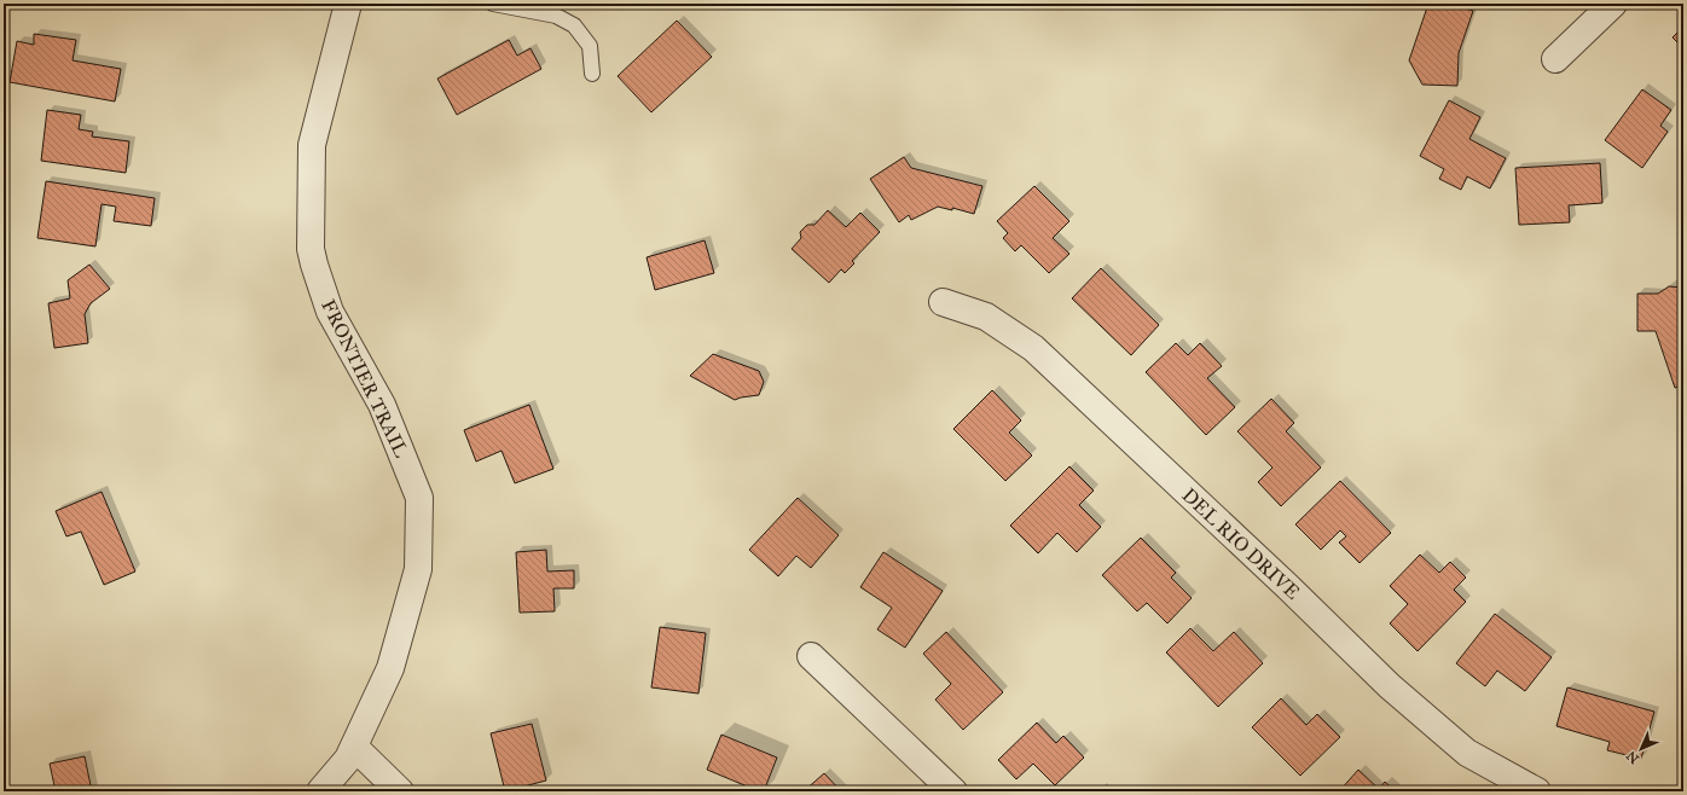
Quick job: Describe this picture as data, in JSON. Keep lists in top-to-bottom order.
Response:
{
  "streets": {
    "street": ["FRONTIER TRAIL", "DEL RIO DRIVE"]
  },
  "north": "bottom left"
}
